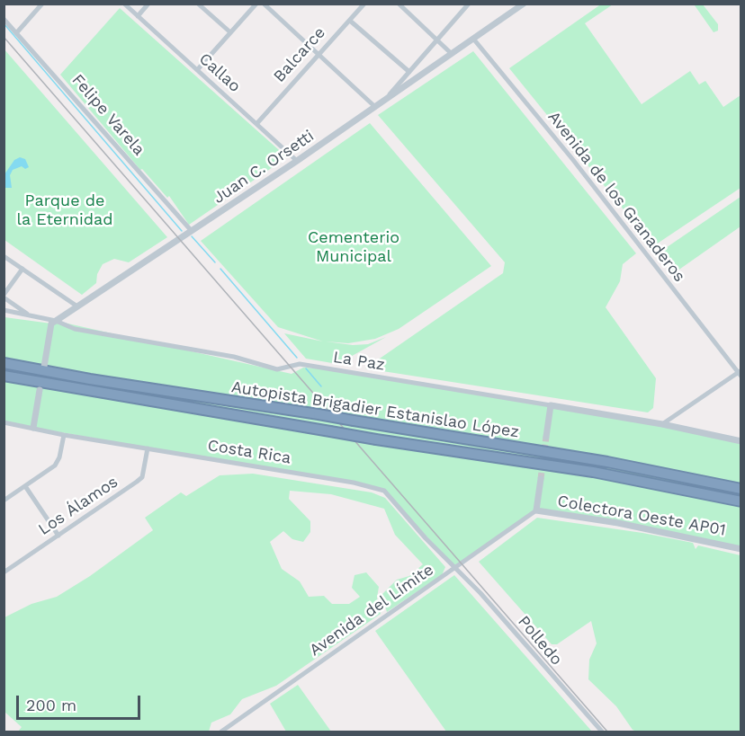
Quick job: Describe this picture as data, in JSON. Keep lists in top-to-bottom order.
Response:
{
  "streets": {
    "highway": ["Autopista Brigadier Estanislao López"],
    "street": [
      "Balcarce",
      "Callao",
      "Felipe Varela",
      "Juan C. Orsetti",
      "Avenida de los Granaderos",
      "La Paz",
      "Costa Rica",
      "Los Álamos",
      "Colectora Oeste AP01",
      "Avenida del Límite",
      "Polledo"
    ]
  },
  "crossings": [
    ["Balcarce", "Callao"],
    ["Callao", "Juan C. Orsetti"],
    ["Felipe Varela", "Juan C. Orsetti"],
    ["Juan C. Orsetti", "Avenida de los Granaderos"],
    ["Juan C. Orsetti", "La Paz"],
    ["Costa Rica", "Los Álamos"],
    ["Costa Rica", "Avenida del Límite"],
    ["Costa Rica", "Polledo"],
    ["Colectora Oeste AP01", "Avenida del Límite"],
    ["Avenida del Límite", "Polledo"]
  ],
  "parks": ["Parque de la Eternidad", "Cementerio Municipal"],
  "scale_bar": "200 m"
}
